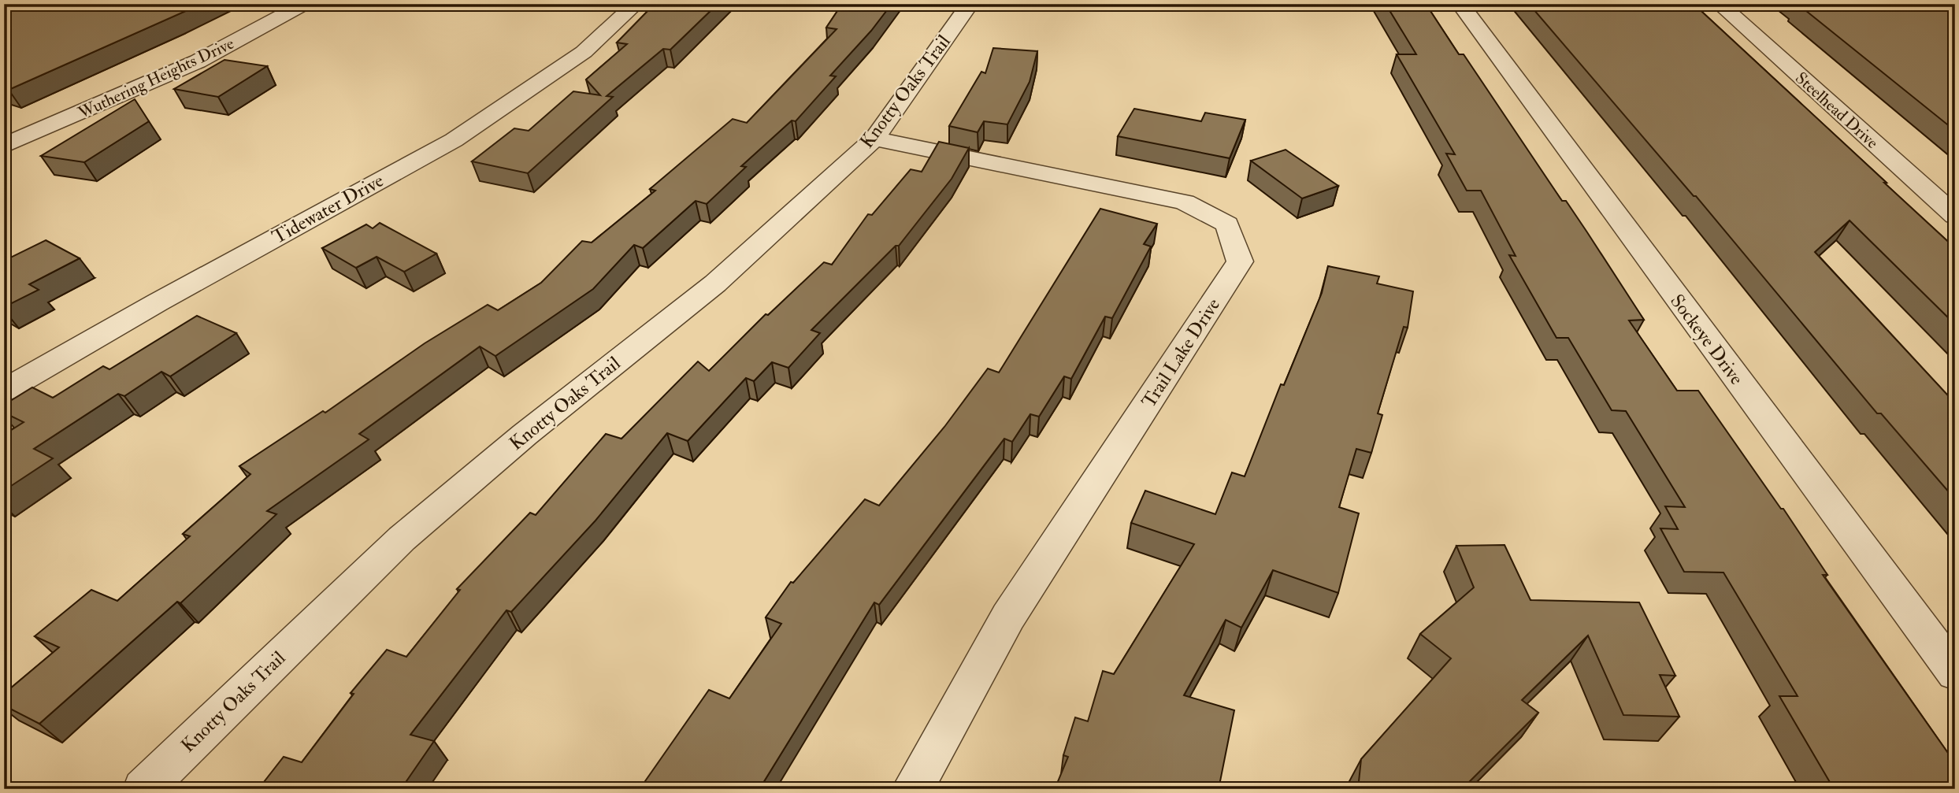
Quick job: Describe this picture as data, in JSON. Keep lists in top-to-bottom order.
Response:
{
  "streets": {
    "street": [
      "Wuthering Heights Drive",
      "Knotty Oaks Trail",
      "Steelhead Drive",
      "Tidewater Drive",
      "Sockeye Drive",
      "Trail Lake Drive"
    ]
  },
  "crossings": [
    ["Knotty Oaks Trail", "Trail Lake Drive"]
  ]
}
